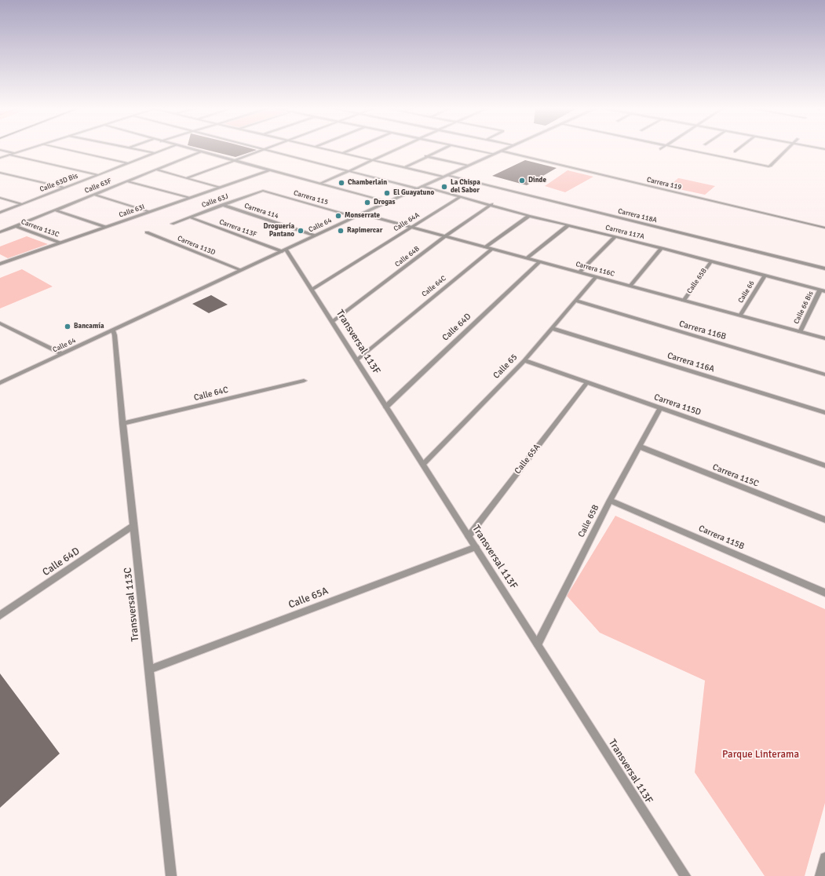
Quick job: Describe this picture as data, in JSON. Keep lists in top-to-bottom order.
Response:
{
  "streets": {
    "street": [
      "Calle 63D Bis",
      "Carrera 119",
      "Calle 63F",
      "Carrera 115",
      "Calle 63J",
      "Calle 63I",
      "Carrera 114",
      "Carrera 118A",
      "Calle 64A",
      "Calle 64",
      "Carrera 113C",
      "Carrera 113F",
      "Carrera 117A",
      "Carrera 113D",
      "Calle 64B",
      "Carrera 116C",
      "Calle 65B",
      "Calle 64C",
      "Calle 66",
      "Calle 66 Bis",
      "Calle 64D",
      "Carrera 116B",
      "Transversal 113F",
      "Carrera 116A",
      "Calle 65",
      "Carrera 115D",
      "Calle 65A",
      "Carrera 115C",
      "Carrera 115B",
      "Transversal 113C"
    ]
  },
  "crossings": [
    ["Carrera 119", "Calle 64"],
    ["Calle 63F", "Carrera 113C"],
    ["Carrera 115", "Calle 63J"],
    ["Carrera 115", "Calle 64"],
    ["Calle 63J", "Carrera 114"],
    ["Calle 63J", "Carrera 113F"],
    ["Calle 63I", "Carrera 113C"],
    ["Carrera 114", "Calle 64"],
    ["Carrera 118A", "Calle 64"],
    ["Calle 64A", "Carrera 117A"],
    ["Calle 64A", "Carrera 116C"],
    ["Calle 64A", "Transversal 113F"],
    ["Calle 64", "Carrera 113F"],
    ["Calle 64", "Carrera 117A"],
    ["Calle 64", "Carrera 113D"],
    ["Calle 64", "Carrera 116C"],
    ["Calle 64", "Transversal 113F"],
    ["Calle 64", "Transversal 113C"],
    ["Carrera 113F", "Transversal 113F"],
    ["Carrera 117A", "Calle 64B"],
    ["Carrera 117A", "Calle 65B"],
    ["Carrera 117A", "Calle 66"],
    ["Carrera 117A", "Calle 66 Bis"],
    ["Calle 64B", "Carrera 116C"],
    ["Calle 64B", "Transversal 113F"],
    ["Carrera 116C", "Calle 65B"],
    ["Carrera 116C", "Calle 64C"],
    ["Carrera 116C", "Calle 66"],
    ["Carrera 116C", "Calle 66 Bis"],
    ["Carrera 116C", "Calle 64D"],
    ["Carrera 116C", "Calle 65"],
    ["Calle 65B", "Transversal 113F"],
    ["Calle 65B", "Carrera 115D"],
    ["Calle 65B", "Carrera 115C"],
    ["Calle 65B", "Carrera 115B"],
    ["Calle 64C", "Transversal 113F"],
    ["Calle 64C", "Transversal 113C"],
    ["Calle 64D", "Transversal 113F"],
    ["Calle 64D", "Transversal 113C"],
    ["Carrera 116B", "Calle 65"],
    ["Transversal 113F", "Calle 65"],
    ["Transversal 113F", "Calle 65A"],
    ["Carrera 116A", "Calle 65"],
    ["Calle 65", "Carrera 115D"],
    ["Carrera 115D", "Calle 65A"],
    ["Calle 65A", "Transversal 113C"]
  ],
  "parks": ["Parque Linterama"],
  "places": [
    "Dinde",
    "Chamberlain",
    "La Chispa del Sabor",
    "El Guayatuno",
    "Drogas",
    "Monserrate",
    "Droguería Pantano",
    "Rapimercar",
    "Bancamía"
  ]
}
